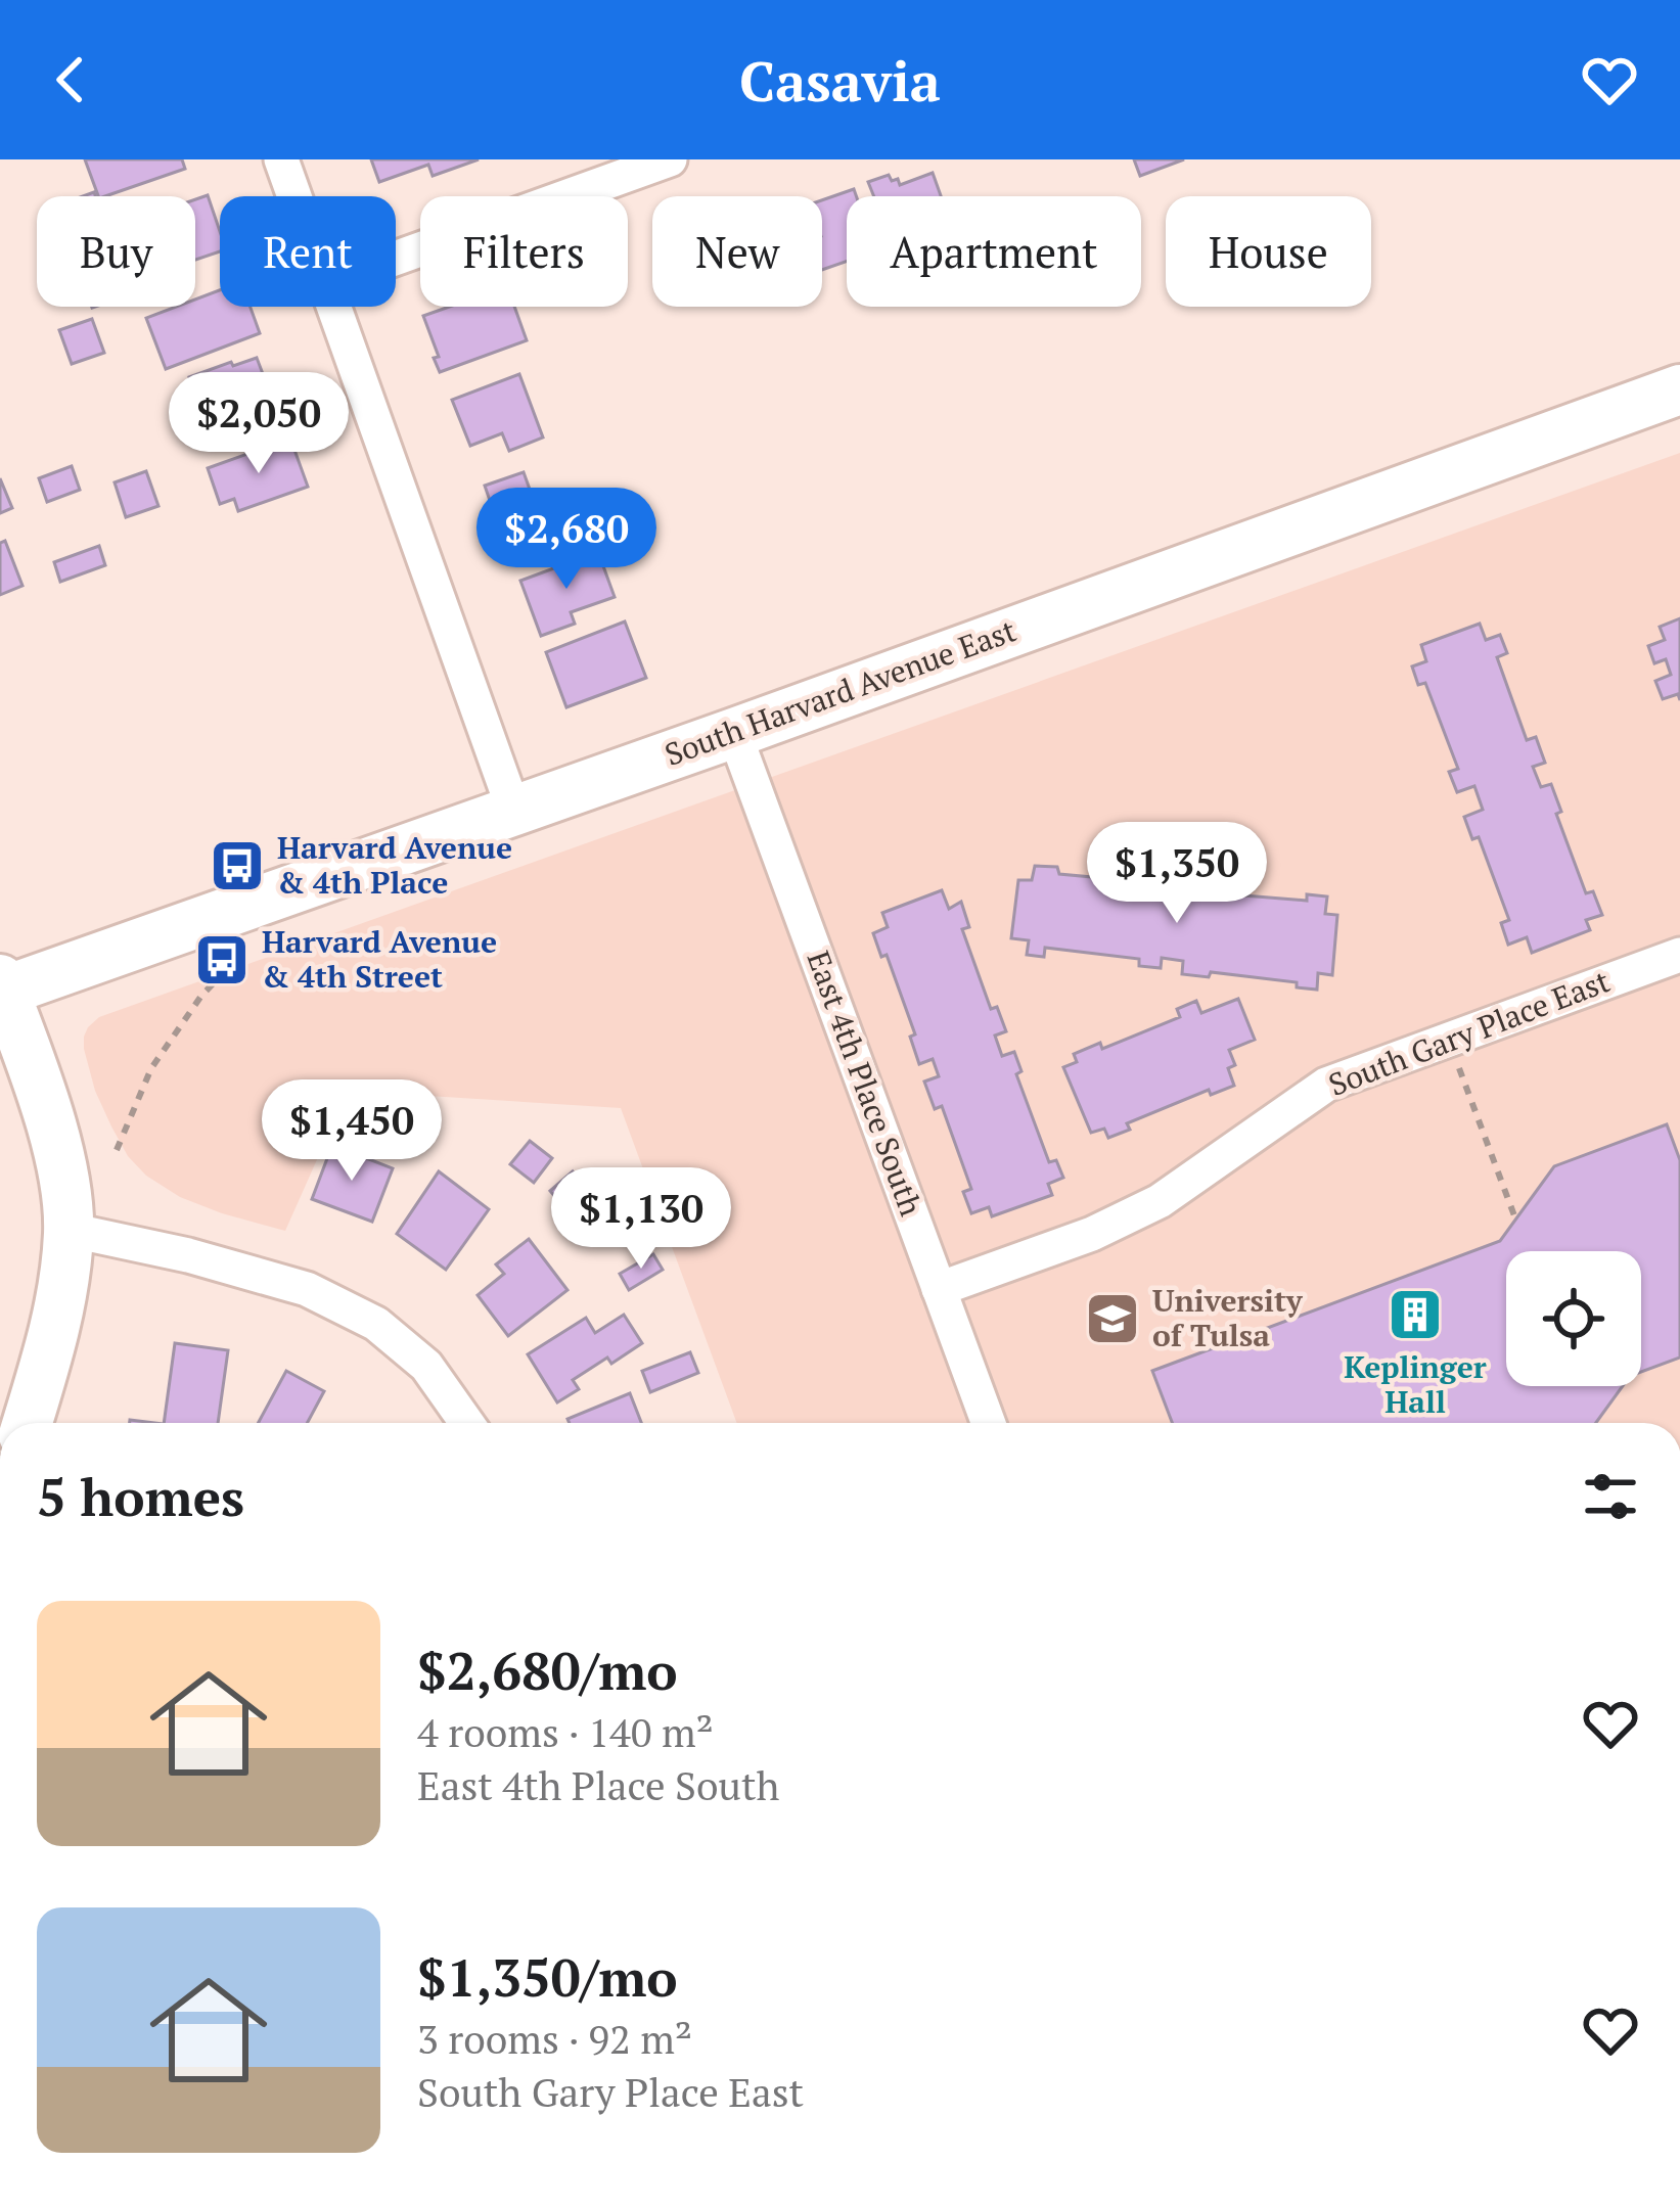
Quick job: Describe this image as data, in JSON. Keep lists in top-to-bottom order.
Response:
{
  "streets": {
    "main road": ["South Harvard Avenue East"],
    "street": ["South Gary Place East", "East 4th Place South"]
  },
  "crossings": [
    ["South Harvard Avenue East", "East 4th Place South"],
    ["South Gary Place East", "East 4th Place South"]
  ],
  "places": {
    "bus stop": ["Harvard Avenue & 4th Place", "Harvard Avenue & 4th Street"],
    "building": ["Keplinger Hall"],
    "school or university": ["University of Tulsa"]
  },
  "page": {
    "header": "Casavia",
    "chip": [
      "Buy",
      "Rent",
      "Filters",
      "New",
      "Apartment",
      "House"
    ],
    "price": [
      "$2,050",
      "$2,680",
      "$1,350",
      "$1,450",
      "$1,130"
    ],
    "heading": "5 homes",
    "list": [
      {
        "name": "$2,680/mo",
        "note": "4 rooms · 140 m² · East 4th Place South"
      },
      {
        "name": "$1,350/mo",
        "note": "3 rooms · 92 m² · South Gary Place East"
      }
    ]
  }
}
